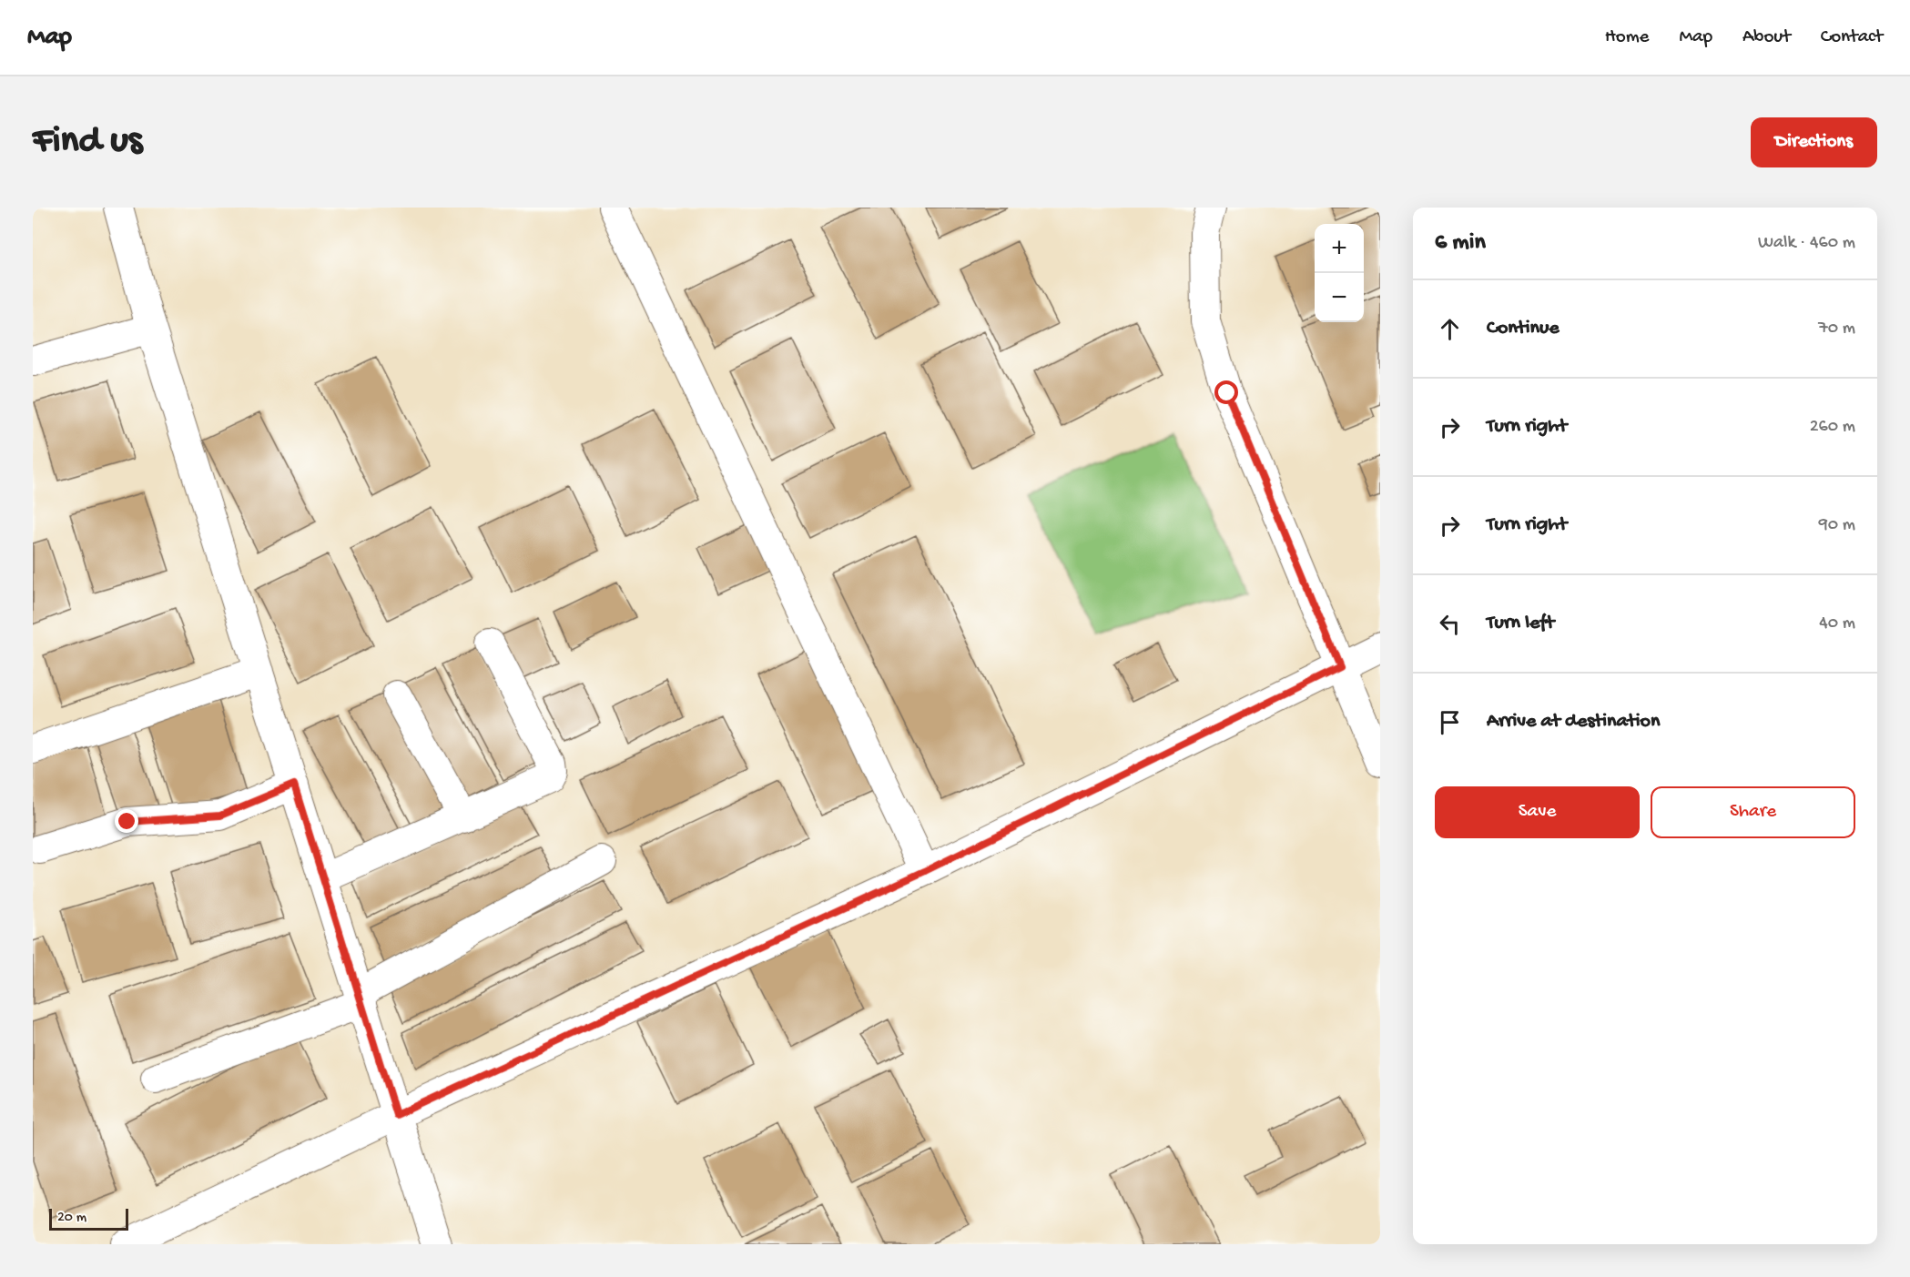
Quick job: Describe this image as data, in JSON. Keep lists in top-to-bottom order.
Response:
{
  "scale_bar": "20 m",
  "page": {
    "header": "Map",
    "nav": [
      "Home",
      "Map",
      "About",
      "Contact"
    ],
    "buttons": [
      "Directions",
      ["Save", "Share"]
    ],
    "title": "Find us",
    "heading": ["6 min", "Walk · 460 m"],
    "map_buttons": ["+", "−"],
    "list": [
      ["Continue", "70 m"],
      ["Turn right", "260 m"],
      ["Turn right", "90 m"],
      ["Turn left", "40 m"],
      "Arrive at destination"
    ],
    "scale": "20 m"
  }
}
